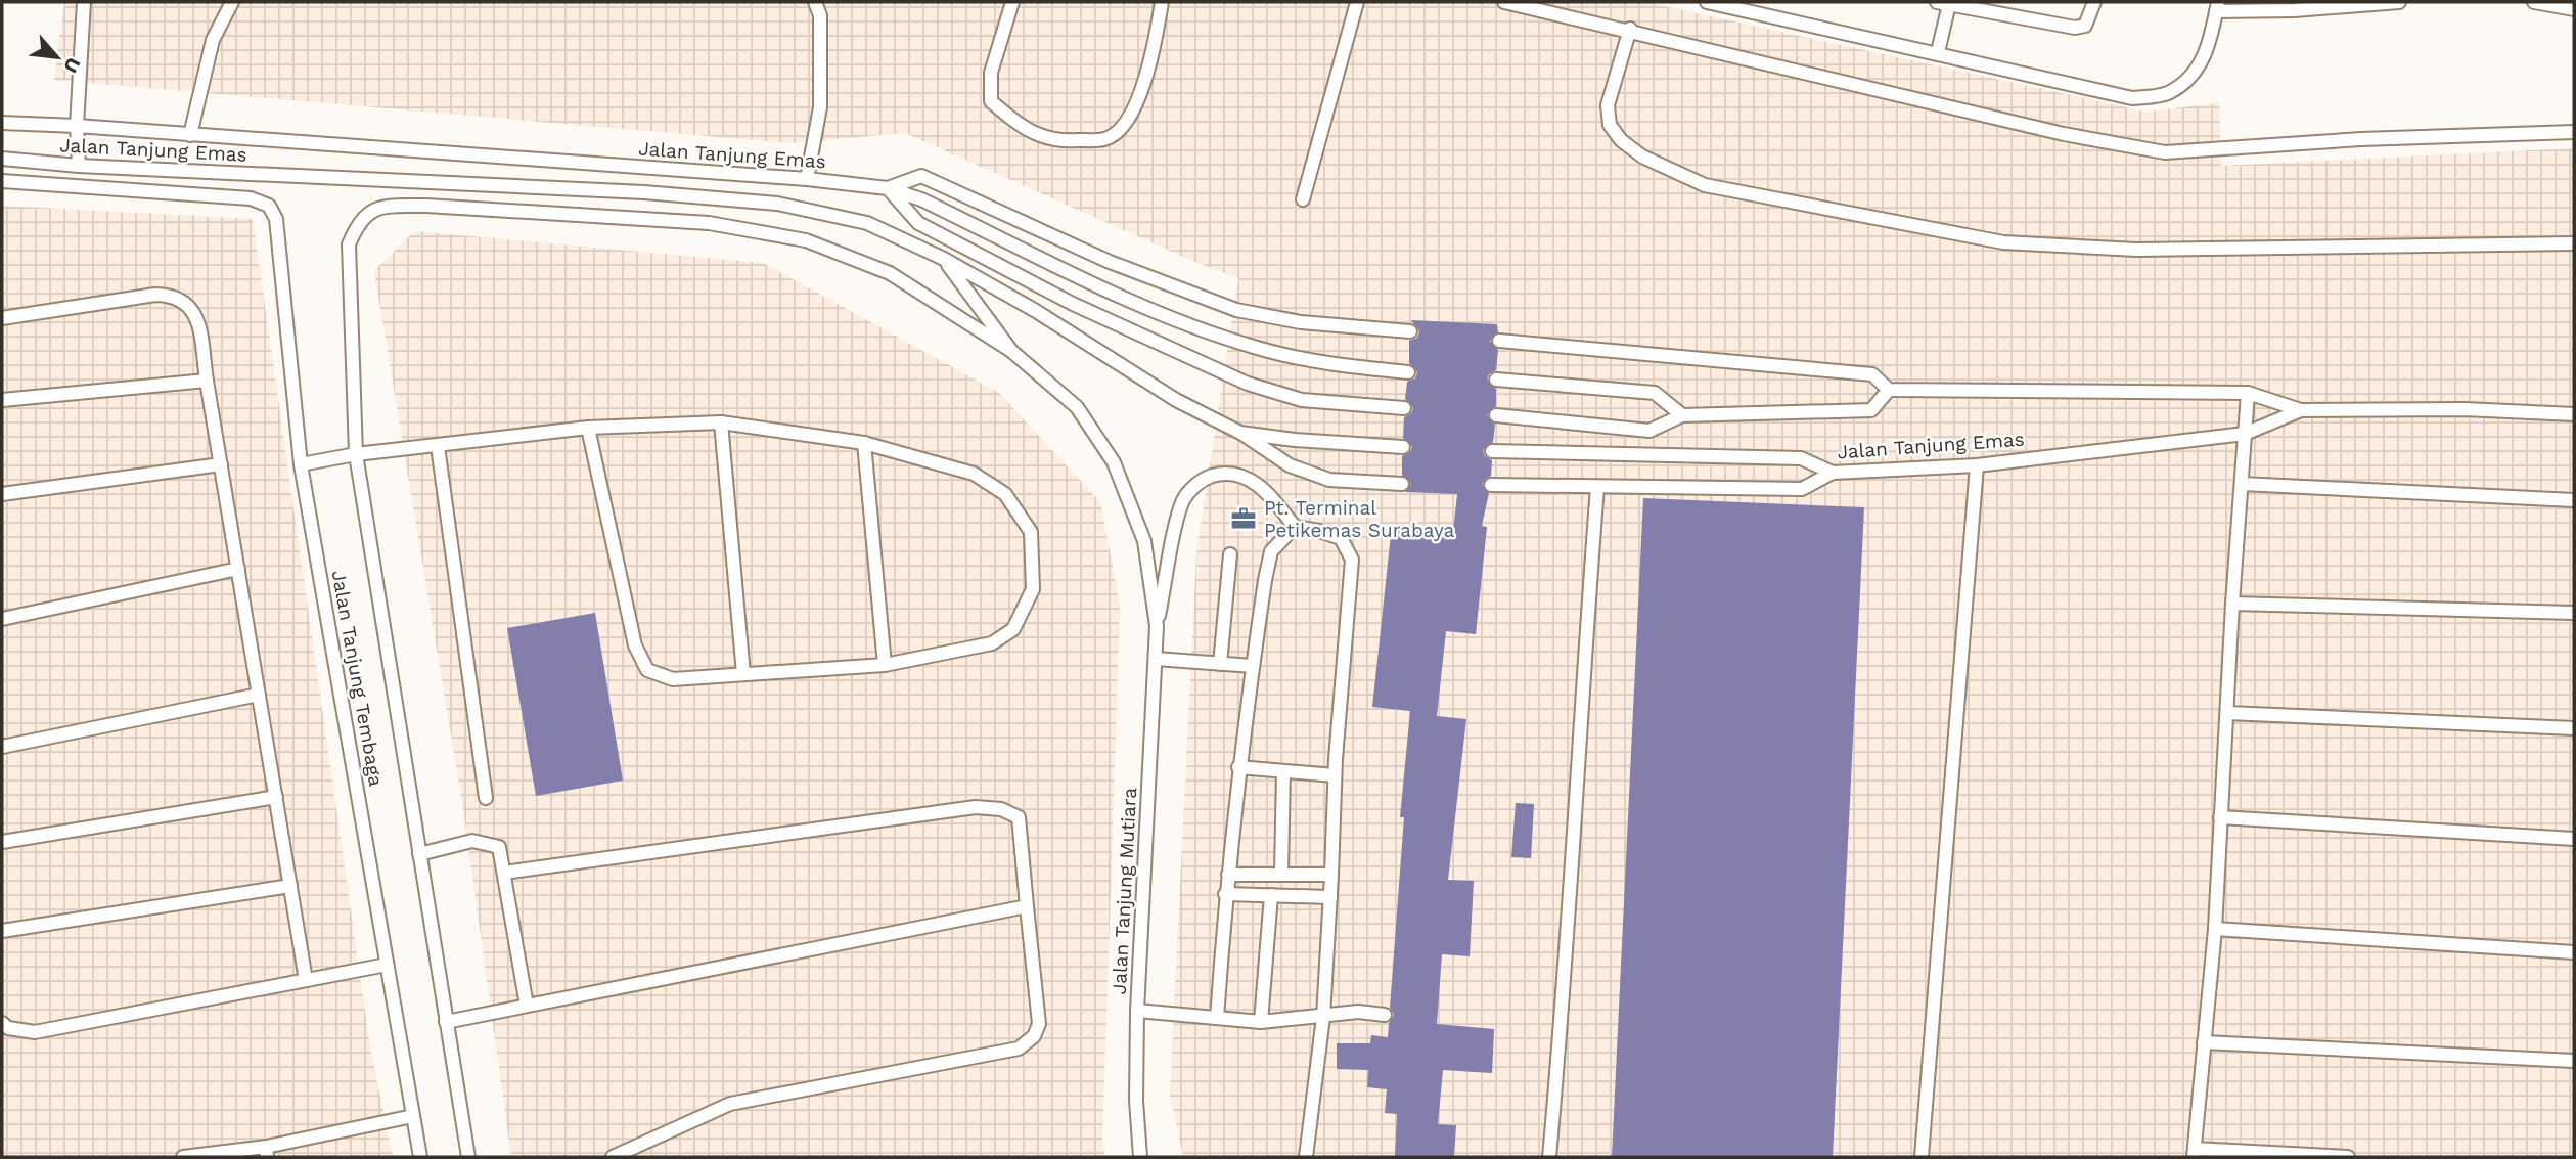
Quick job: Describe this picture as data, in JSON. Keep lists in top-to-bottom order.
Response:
{
  "streets": {
    "lane": ["Jalan Tanjung Emas", "Jalan Tanjung Tembaga", "Jalan Tanjung Mutiara"]
  },
  "crossings": [
    ["Jalan Tanjung Emas", "Jalan Tanjung Mutiara"],
    ["Jalan Tanjung Tembaga", "Jalan Tanjung Mutiara"]
  ],
  "places": {
    "office": ["Pt. Terminal Petikemas Surabaya"]
  },
  "north": "bottom right"
}
